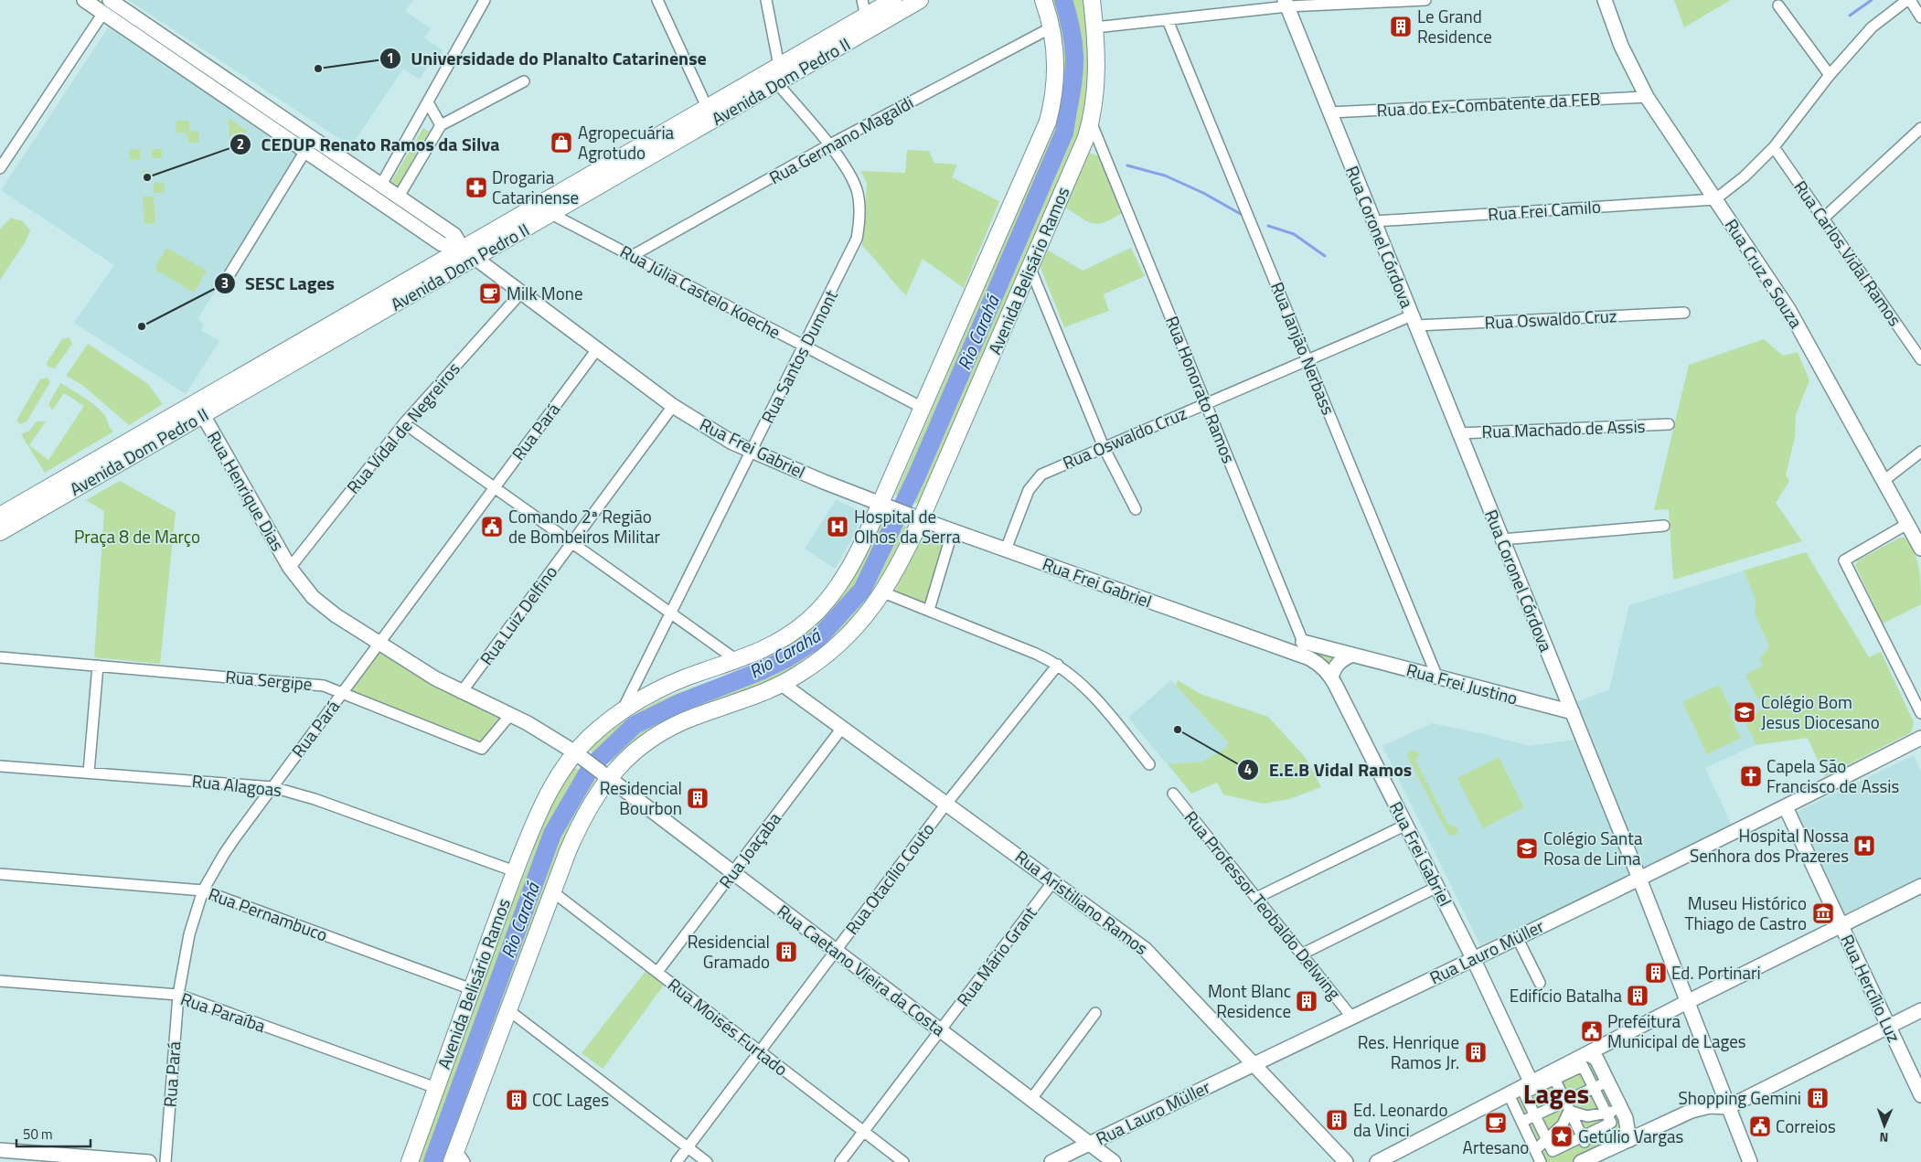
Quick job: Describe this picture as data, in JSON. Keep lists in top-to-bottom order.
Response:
{
  "streets": {
    "main road": [
      "Avenida Dom Pedro II",
      "Rua Coronel Córdova",
      "Avenida Belisário Ramos",
      "Rua Cruz e Souza",
      "Rua Honorato Ramos",
      "Rua Frei Gabriel",
      "Rua Henrique Dias",
      "Rua Frei Justino",
      "Rua Aristiliano Ramos",
      "Rua Lauro Müller",
      "Rua Caetano Vieira da Costa",
      "Rua Hercílio Luz"
    ],
    "street": [
      "Rua do Ex-Combatente da FEB",
      "Rua Germano Magaldi",
      "Rua Frei Camilo",
      "Rua Carlos Vidal Ramos",
      "Rua Júlia Castelo Koeche",
      "Rua Oswaldo Cruz",
      "Rua Janjão Nerbass",
      "Rua Santos Dumont",
      "Rua Vidal de Negreiros",
      "Rua Machado de Assis",
      "Rua Pará",
      "Rua Luiz Delfino",
      "Rua Sergipe",
      "Rua Alagoas",
      "Rua Joaçaba",
      "Rua Otacílio Couto",
      "Rua Professor Teobaldo Delwing",
      "Rua Pernambuco",
      "Rua Mário Grant",
      "Rua Paraíba",
      "Rua Moisés Furtado"
    ]
  },
  "crossings": [
    ["Avenida Dom Pedro II", "Rua Júlia Castelo Koeche"],
    ["Avenida Dom Pedro II", "Rua Santos Dumont"],
    ["Avenida Dom Pedro II", "Rua Frei Gabriel"],
    ["Avenida Dom Pedro II", "Rua Henrique Dias"],
    ["Rua do Ex-Combatente da FEB", "Rua Coronel Córdova"],
    ["Rua do Ex-Combatente da FEB", "Rua Cruz e Souza"],
    ["Rua Germano Magaldi", "Avenida Belisário Ramos"],
    ["Rua Germano Magaldi", "Rua Júlia Castelo Koeche"],
    ["Rua Germano Magaldi", "Rua Santos Dumont"],
    ["Rua Frei Camilo", "Rua Coronel Córdova"],
    ["Rua Frei Camilo", "Rua Cruz e Souza"],
    ["Rua Coronel Córdova", "Rua Oswaldo Cruz"],
    ["Rua Coronel Córdova", "Rua Machado de Assis"],
    ["Rua Coronel Córdova", "Rua Frei Justino"],
    ["Rua Coronel Córdova", "Rua Lauro Müller"],
    ["Avenida Belisário Ramos", "Rua Júlia Castelo Koeche"],
    ["Avenida Belisário Ramos", "Rua Santos Dumont"],
    ["Avenida Belisário Ramos", "Rua Honorato Ramos"],
    ["Avenida Belisário Ramos", "Rua Frei Gabriel"],
    ["Avenida Belisário Ramos", "Rua Alagoas"],
    ["Avenida Belisário Ramos", "Rua Aristiliano Ramos"],
    ["Avenida Belisário Ramos", "Rua Pernambuco"],
    ["Avenida Belisário Ramos", "Rua Caetano Vieira da Costa"],
    ["Avenida Belisário Ramos", "Rua Paraíba"],
    ["Avenida Belisário Ramos", "Rua Moisés Furtado"],
    ["Rua Júlia Castelo Koeche", "Rua Santos Dumont"],
    ["Rua Oswaldo Cruz", "Rua Janjão Nerbass"],
    ["Rua Oswaldo Cruz", "Rua Honorato Ramos"],
    ["Rua Oswaldo Cruz", "Rua Frei Gabriel"],
    ["Rua Janjão Nerbass", "Rua Frei Justino"],
    ["Rua Santos Dumont", "Rua Frei Gabriel"],
    ["Rua Honorato Ramos", "Rua Frei Gabriel"],
    ["Rua Honorato Ramos", "Rua Frei Justino"],
    ["Rua Vidal de Negreiros", "Rua Frei Gabriel"],
    ["Rua Vidal de Negreiros", "Rua Henrique Dias"],
    ["Rua Pará", "Rua Frei Gabriel"],
    ["Rua Pará", "Rua Henrique Dias"],
    ["Rua Pará", "Rua Sergipe"],
    ["Rua Pará", "Rua Alagoas"],
    ["Rua Pará", "Rua Pernambuco"],
    ["Rua Pará", "Rua Paraíba"],
    ["Rua Frei Gabriel", "Rua Luiz Delfino"],
    ["Rua Frei Gabriel", "Rua Lauro Müller"],
    ["Rua Henrique Dias", "Rua Luiz Delfino"],
    ["Rua Henrique Dias", "Rua Caetano Vieira da Costa"],
    ["Rua Luiz Delfino", "Rua Caetano Vieira da Costa"],
    ["Rua Sergipe", "Rua Caetano Vieira da Costa"],
    ["Rua Joaçaba", "Rua Aristiliano Ramos"],
    ["Rua Joaçaba", "Rua Caetano Vieira da Costa"],
    ["Rua Joaçaba", "Rua Moisés Furtado"],
    ["Rua Otacílio Couto", "Rua Aristiliano Ramos"],
    ["Rua Otacílio Couto", "Rua Caetano Vieira da Costa"],
    ["Rua Otacílio Couto", "Rua Moisés Furtado"],
    ["Rua Aristiliano Ramos", "Rua Lauro Müller"],
    ["Rua Aristiliano Ramos", "Rua Mário Grant"],
    ["Rua Professor Teobaldo Delwing", "Rua Lauro Müller"],
    ["Rua Lauro Müller", "Rua Caetano Vieira da Costa"],
    ["Rua Lauro Müller", "Rua Hercílio Luz"],
    ["Rua Mário Grant", "Rua Caetano Vieira da Costa"],
    ["Rua Mário Grant", "Rua Moisés Furtado"]
  ],
  "districts": ["Lages"],
  "water": ["Rio Carahá"],
  "parks": ["Praça 8 de Março"],
  "places": {
    "building": [
      "Le Grand Residence",
      "Residencial Bourbon",
      "Residencial Gramado",
      "Ed. Portinari",
      "Edifício Batalha",
      "Mont Blanc Residence",
      "Res. Henrique Ramos Jr.",
      "Shopping Gemini",
      "COC Lages",
      "Ed. Leonardo da Vinci"
    ],
    "other": [
      "Universidade do Planalto Catarinense",
      "CEDUP Renato Ramos da Silva",
      "SESC Lages",
      "E.E.B Vidal Ramos"
    ],
    "shop": ["Agropecuária Agrotudo"],
    "pharmacy": ["Drogaria Catarinense"],
    "cafe": ["Milk Mone", "Artesano"],
    "public building": ["Comando 2ª Região de Bombeiros Militar", "Prefeitura Municipal de Lages", "Correios"],
    "hospital": ["Hospital de Olhos da Serra", "Hospital Nossa Senhora dos Prazeres"],
    "school or university": ["Colégio Bom Jesus Diocesano", "Colégio Santa Rosa de Lima"],
    "church": ["Capela São Francisco de Assis"],
    "museum": ["Museu Histórico Thiago de Castro"],
    "place": ["Getúlio Vargas"]
  },
  "scale_bar": "50 m",
  "north": "bottom"
}
